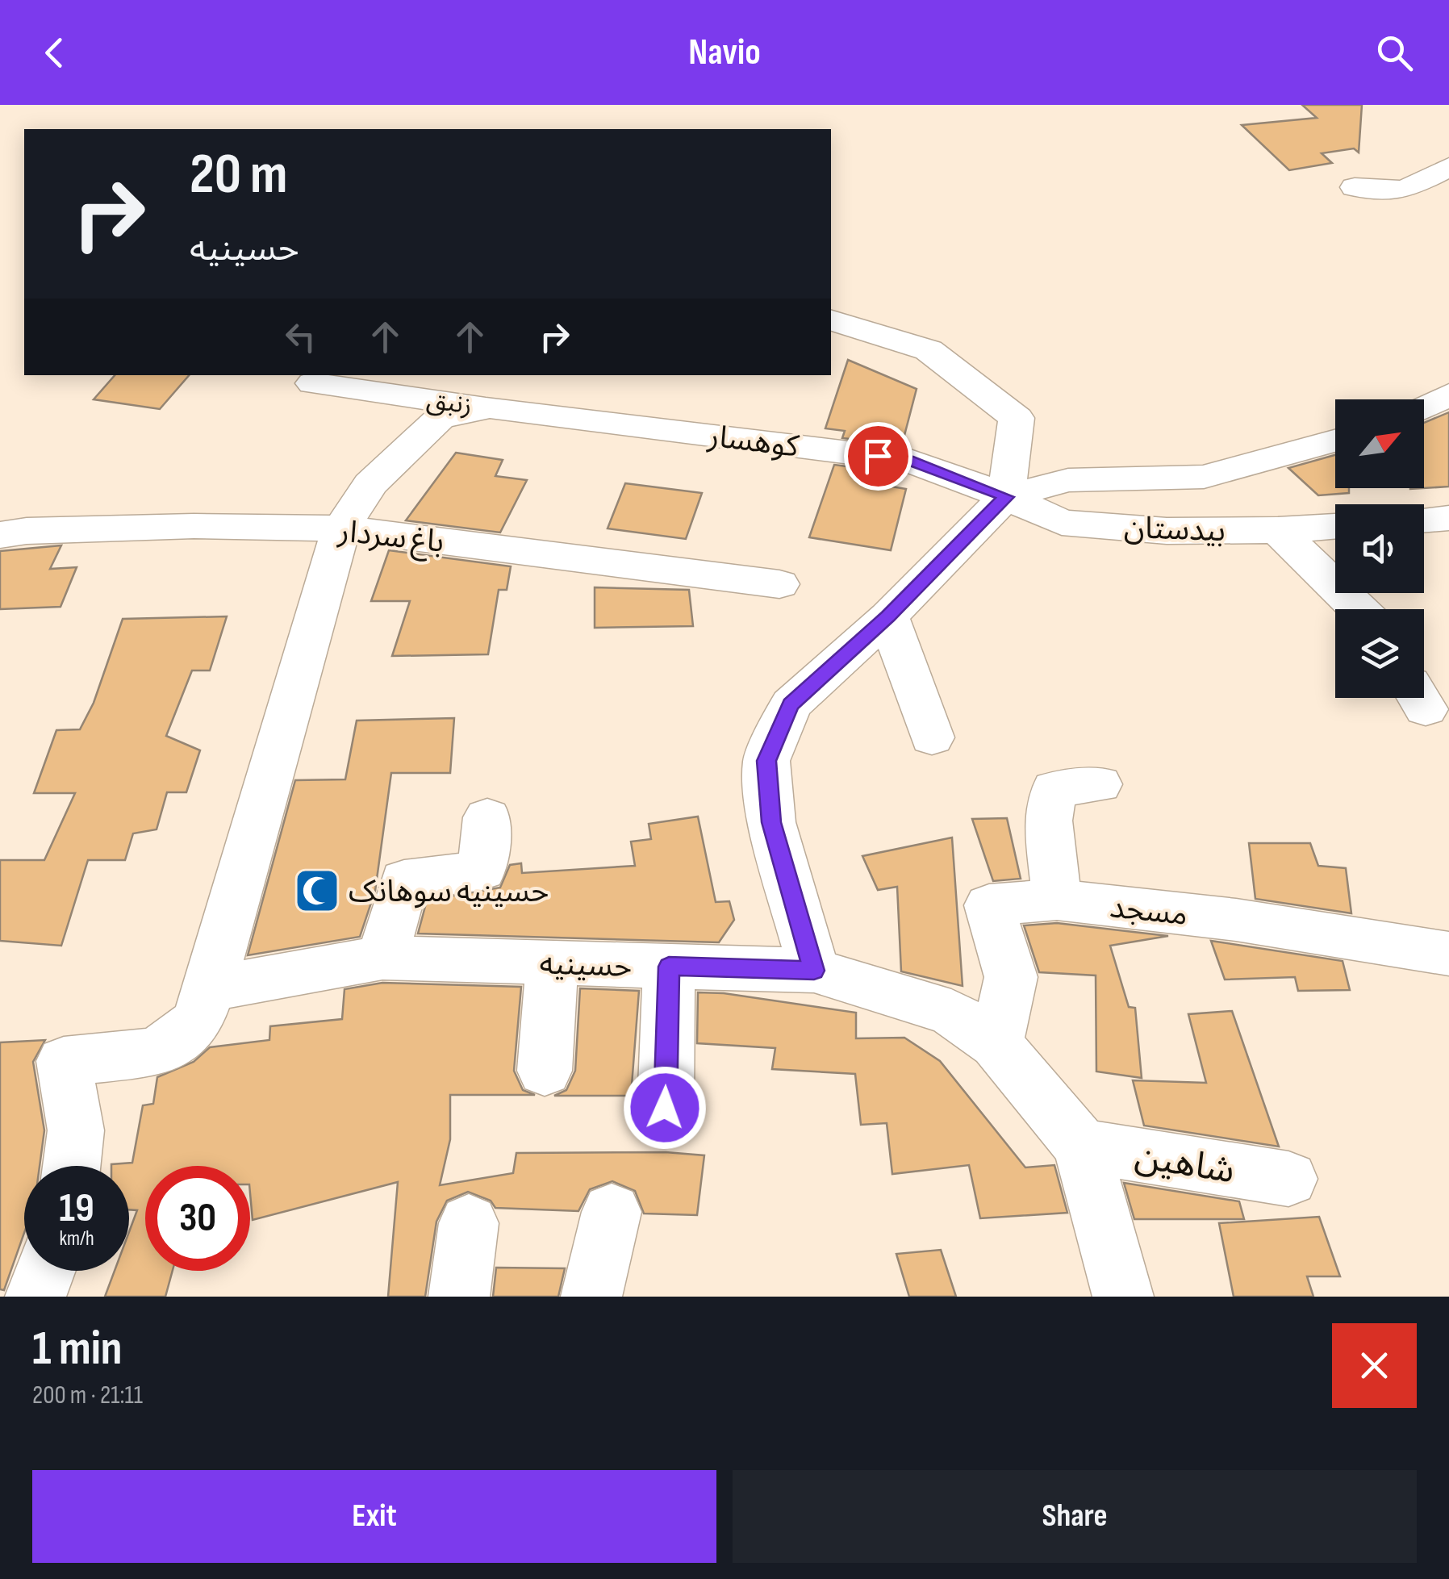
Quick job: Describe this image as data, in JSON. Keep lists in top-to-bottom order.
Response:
{
  "streets": {
    "street": [
      "زنبق",
      "کوهسار",
      "بیدستان",
      "باغ سردار",
      "مسجد",
      "حسینیه",
      "شاهین"
    ]
  },
  "crossings": [
    ["زنبق", "کوهسار"],
    ["کوهسار", "بیدستان"],
    ["کوهسار", "باغ سردار"],
    ["مسجد", "حسینیه"],
    ["حسینیه", "شاهین"]
  ],
  "places": {
    "mosque": ["حسینیه سوهانک"]
  },
  "north": "top right",
  "page": {
    "header": "Navio",
    "turn": ["20 m", "حسینیه"],
    "speed": "19 km/h",
    "limit": "30",
    "heading": ["1 min", "200 m · 21:11"],
    "buttons": ["Exit", "Share"]
  }
}
